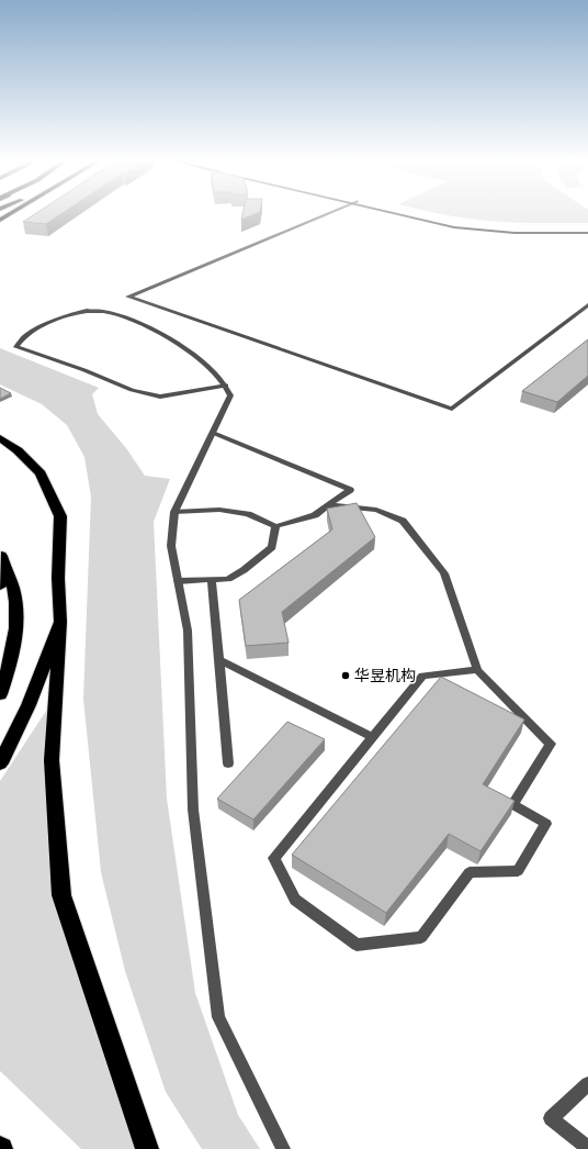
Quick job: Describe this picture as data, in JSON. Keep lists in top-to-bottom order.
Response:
{
  "places": ["华昱机构"]
}
